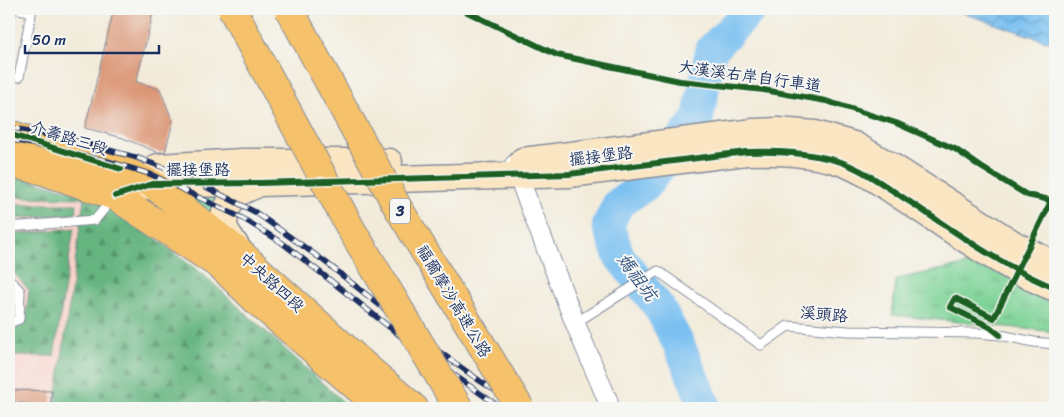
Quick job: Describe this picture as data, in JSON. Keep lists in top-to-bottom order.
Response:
{
  "streets": {
    "main road": [
      "介壽路三段",
      "3",
      "中央路四段",
      "福爾摩沙高速公路"
    ],
    "street": ["擺接堡路"],
    "lane": ["溪頭路"],
    "cycle path": ["大漢溪右岸自行車道"]
  },
  "crossings": [
    ["介壽路三段", "擺接堡路"],
    ["介壽路三段", "中央路四段"],
    ["擺接堡路", "中央路四段"]
  ],
  "water": ["媽祖坑"],
  "scale_bar": "50 m"
}
